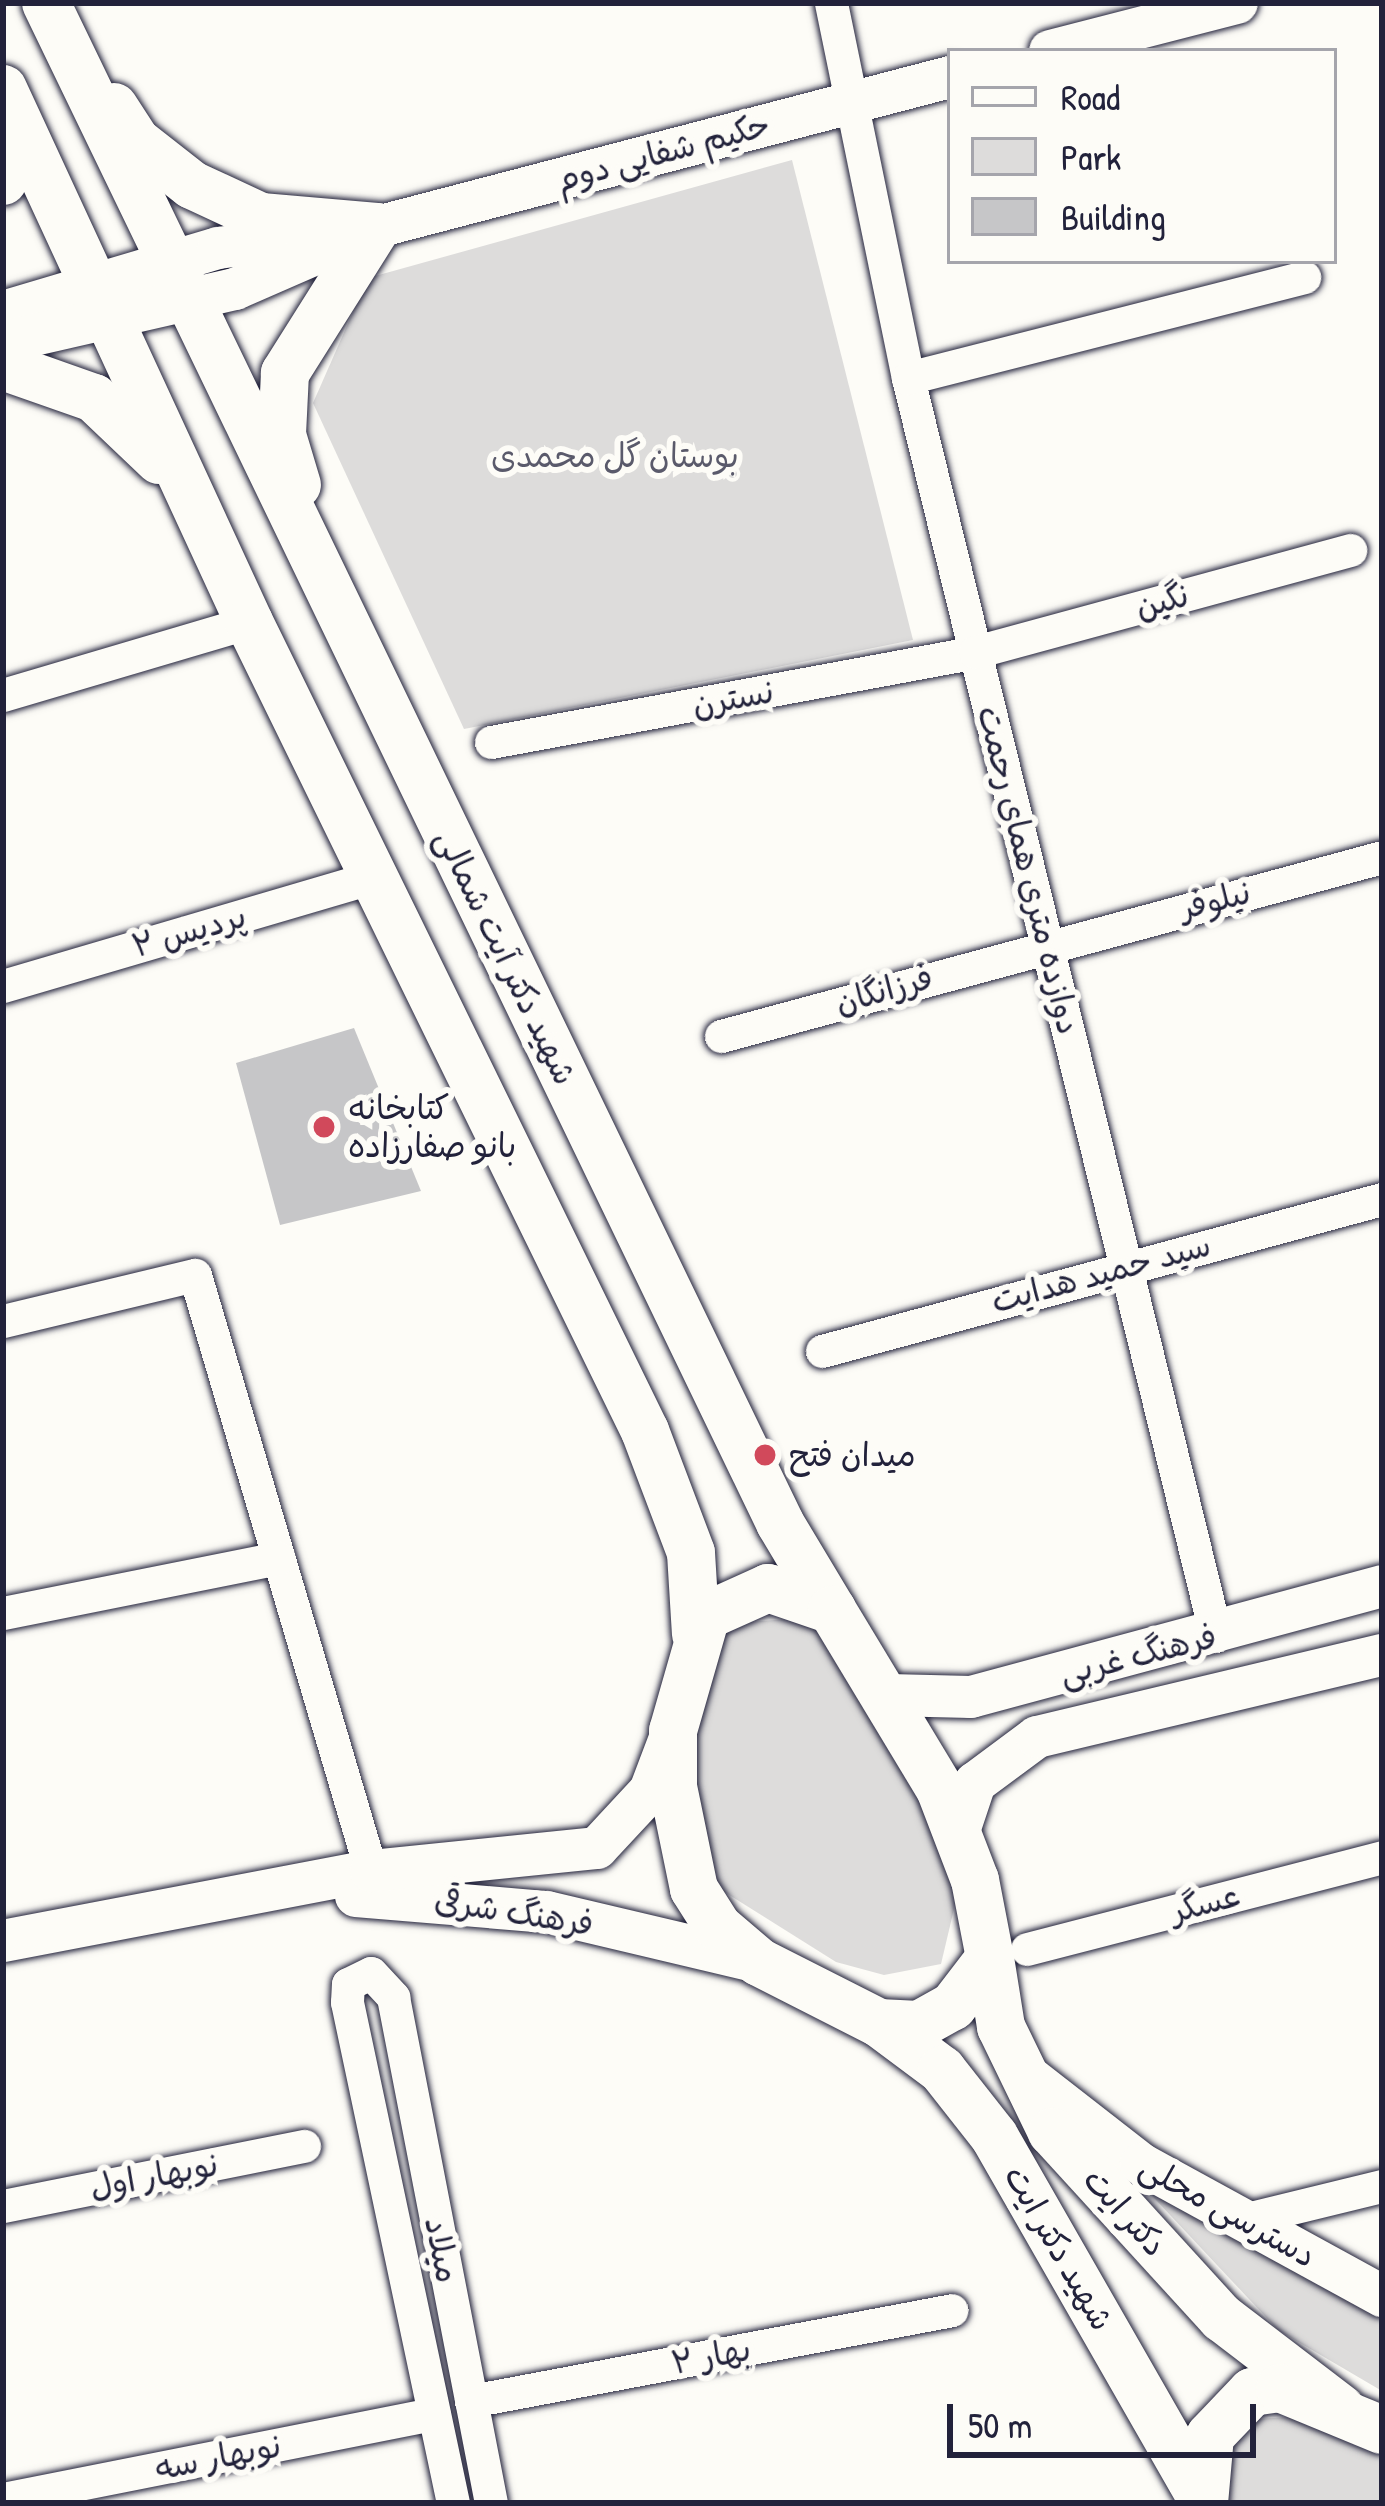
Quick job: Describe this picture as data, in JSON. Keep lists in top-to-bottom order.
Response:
{
  "streets": {
    "main road": ["شهید دکتر آیت شمالی", "دکتر ایت", "شهید دکتر ایت"],
    "street": [
      "حکیم شفایی دوم",
      "نگین",
      "نسترن",
      "دوازده متری همای رحمت",
      "نیلوفر",
      "پردیس ۲",
      "فرزانگان",
      "سید حمید هدایت",
      "فرهنگ غربی",
      "عسگر",
      "فرهنگ شرقی",
      "نوبهار اول",
      "دسترسی محلی",
      "میلاد",
      "بهار ۲",
      "نوبهار سه"
    ]
  },
  "crossings": [
    ["حکیم شفایی دوم", "دوازده متری همای رحمت"],
    ["حکیم شفایی دوم", "شهید دکتر آیت شمالی"],
    ["نگین", "نسترن"],
    ["نگین", "دوازده متری همای رحمت"],
    ["نسترن", "دوازده متری همای رحمت"],
    ["دوازده متری همای رحمت", "نیلوفر"],
    ["دوازده متری همای رحمت", "فرزانگان"],
    ["دوازده متری همای رحمت", "سید حمید هدایت"],
    ["دوازده متری همای رحمت", "فرهنگ غربی"],
    ["نیلوفر", "فرزانگان"],
    ["عسگر", "دکتر ایت"],
    ["دسترسی محلی", "دکتر ایت"],
    ["میلاد", "بهار ۲"],
    ["میلاد", "نوبهار سه"]
  ],
  "parks": ["بوستان گل محمدی"],
  "places": ["کتابخانه بانو صفارزاده", "میدان فتح"],
  "legend": ["Road", "Park", "Building"],
  "scale_bar": "50 m"
}
